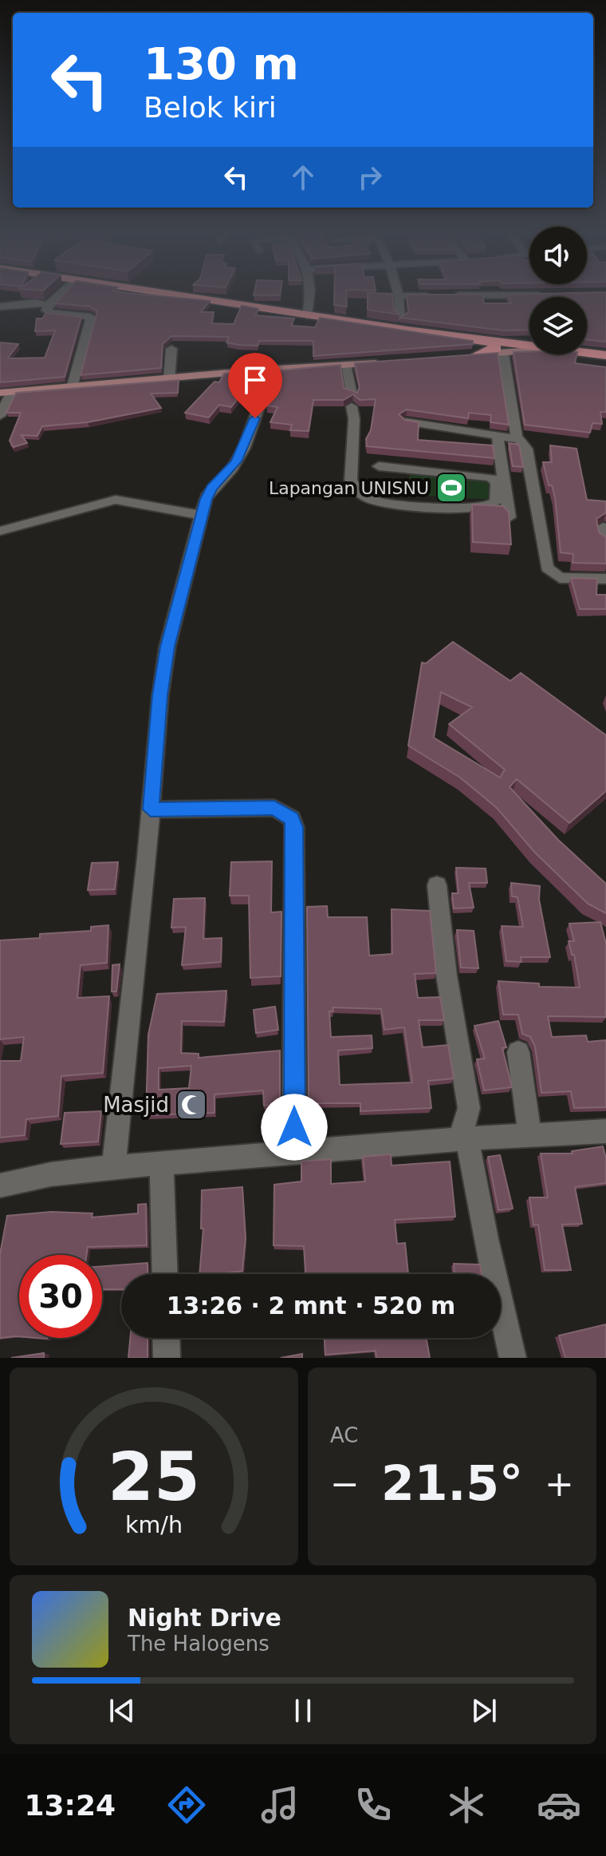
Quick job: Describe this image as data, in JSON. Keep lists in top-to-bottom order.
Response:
{
  "places": {
    "sports": ["Lapangan UNISNU"],
    "mosque": ["Masjid"]
  },
  "page": {
    "turn": ["130 m", "Belok kiri"],
    "limit": "30",
    "trip": "13:26 · 2 mnt · 520 m",
    "tile": "AC",
    "heat": ["−", "21.5°", "+"],
    "song": ["Night Drive", "The Halogens"],
    "tabs": "13:24",
    "gauge": ["25", "km/h"]
  }
}
